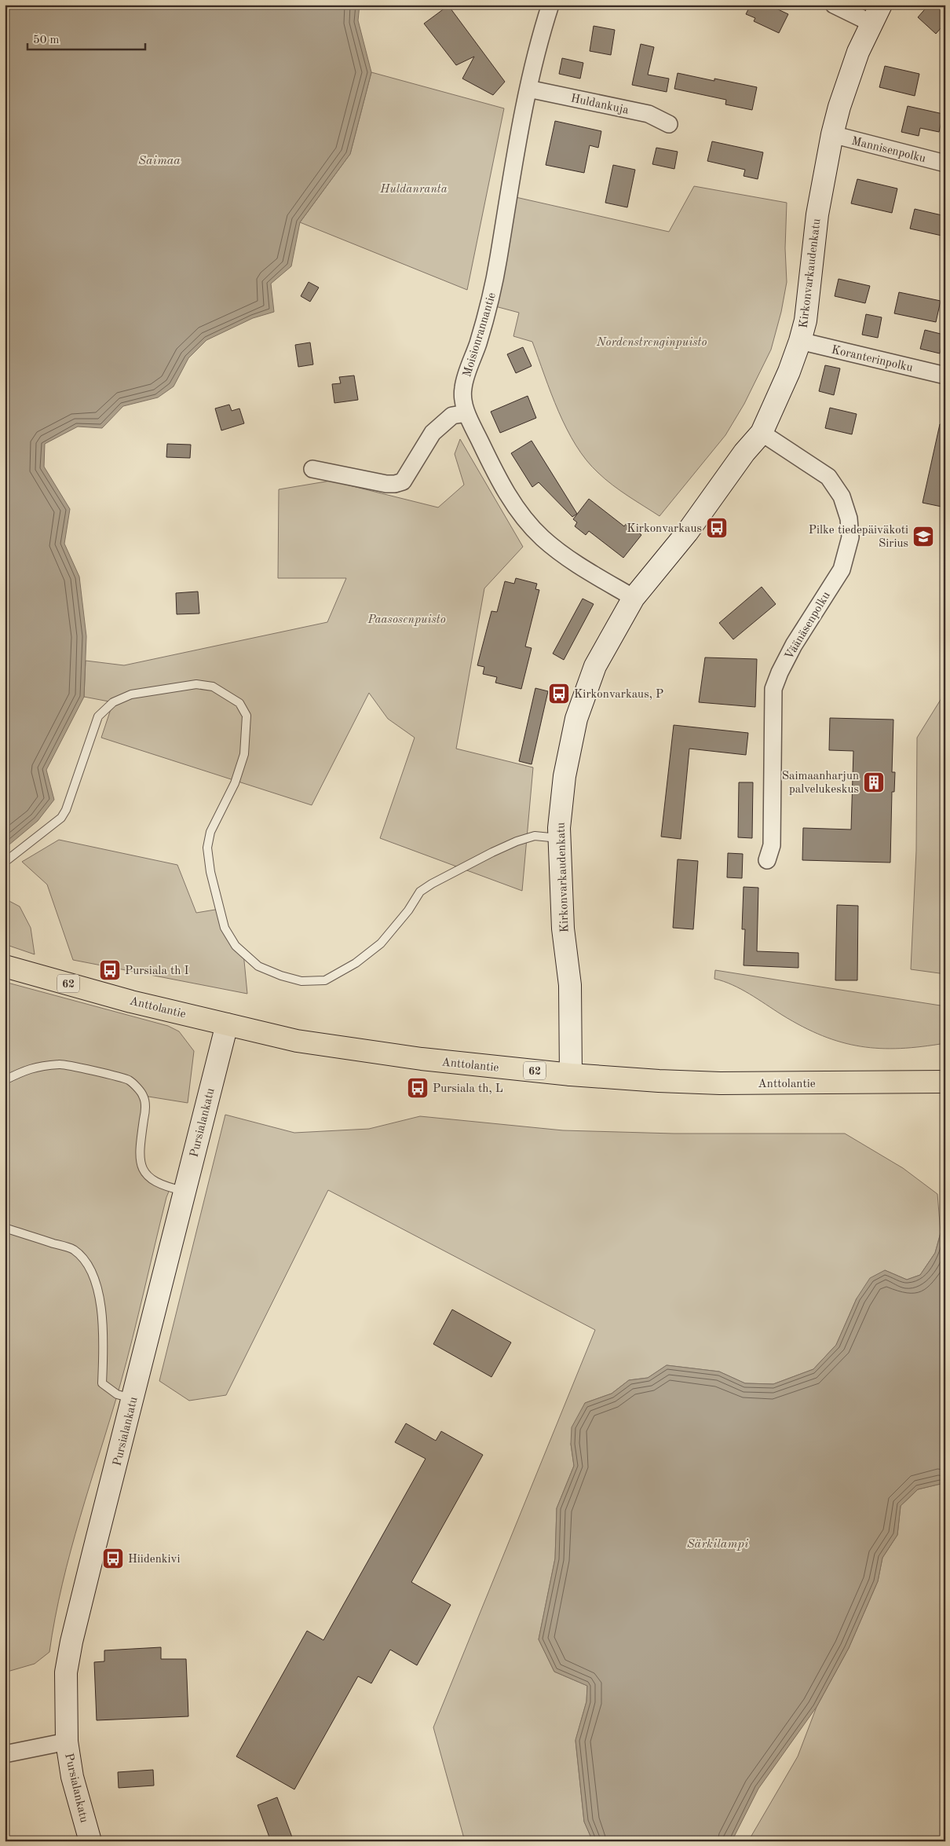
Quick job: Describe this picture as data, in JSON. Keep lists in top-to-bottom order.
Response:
{
  "streets": {
    "main road": ["62", "Anttolantie"],
    "street": [
      "Huldankuja",
      "Mannisenpolku",
      "Kirkonvarkaudenkatu",
      "Moisionrannantie",
      "Koranterinpolku",
      "Väänäsenpolku",
      "Pursialankatu"
    ]
  },
  "crossings": [
    ["Huldankuja", "Moisionrannantie"],
    ["Mannisenpolku", "Kirkonvarkaudenkatu"],
    ["Kirkonvarkaudenkatu", "Moisionrannantie"],
    ["Kirkonvarkaudenkatu", "Koranterinpolku"],
    ["Kirkonvarkaudenkatu", "Väänäsenpolku"],
    ["Kirkonvarkaudenkatu", "Anttolantie"],
    ["Anttolantie", "Pursialankatu"]
  ],
  "water": ["Saimaa", "Särkilampi"],
  "parks": ["Huldanranta", "Nordenstrenginpuisto", "Paasosenpuisto"],
  "places": {
    "bus stop": [
      "Kirkonvarkaus",
      "Kirkonvarkaus, P",
      "Pursiala th I",
      "Pursiala th, L",
      "Hiidenkivi"
    ],
    "school or university": ["Pilke tiedepäiväkoti Sirius"],
    "building": ["Saimaanharjun palvelukeskus"]
  },
  "scale_bar": "50 m"
}
